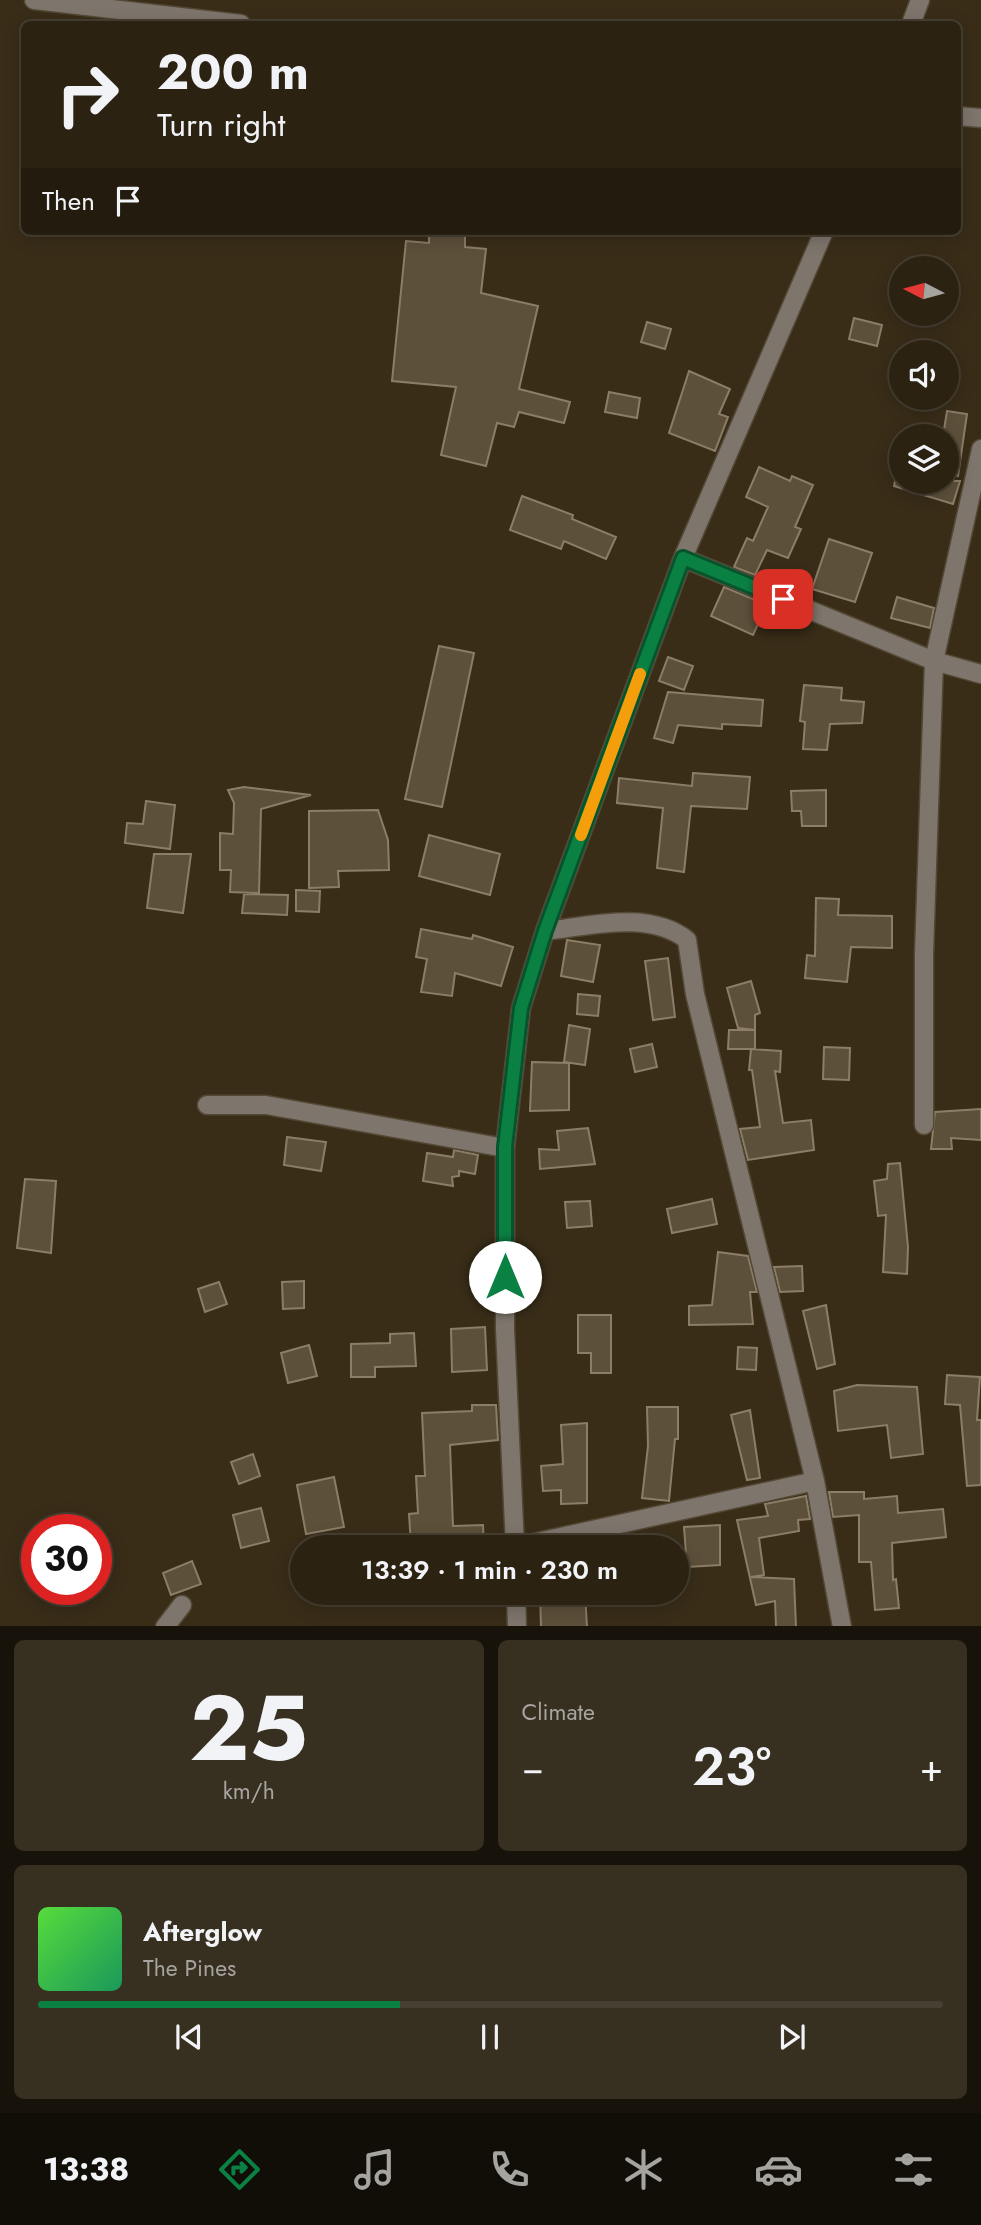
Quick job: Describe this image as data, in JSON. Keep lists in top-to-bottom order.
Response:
{
  "north": "left",
  "page": {
    "turn": ["200 m", "Turn right"],
    "then": "Then",
    "limit": "30",
    "trip": "13:39 · 1 min · 230 m",
    "tile": [
      ["25", "km/h"],
      "Climate"
    ],
    "heat": ["−", "23°", "+"],
    "song": ["Afterglow", "The Pines"],
    "tabs": "13:38"
  }
}
